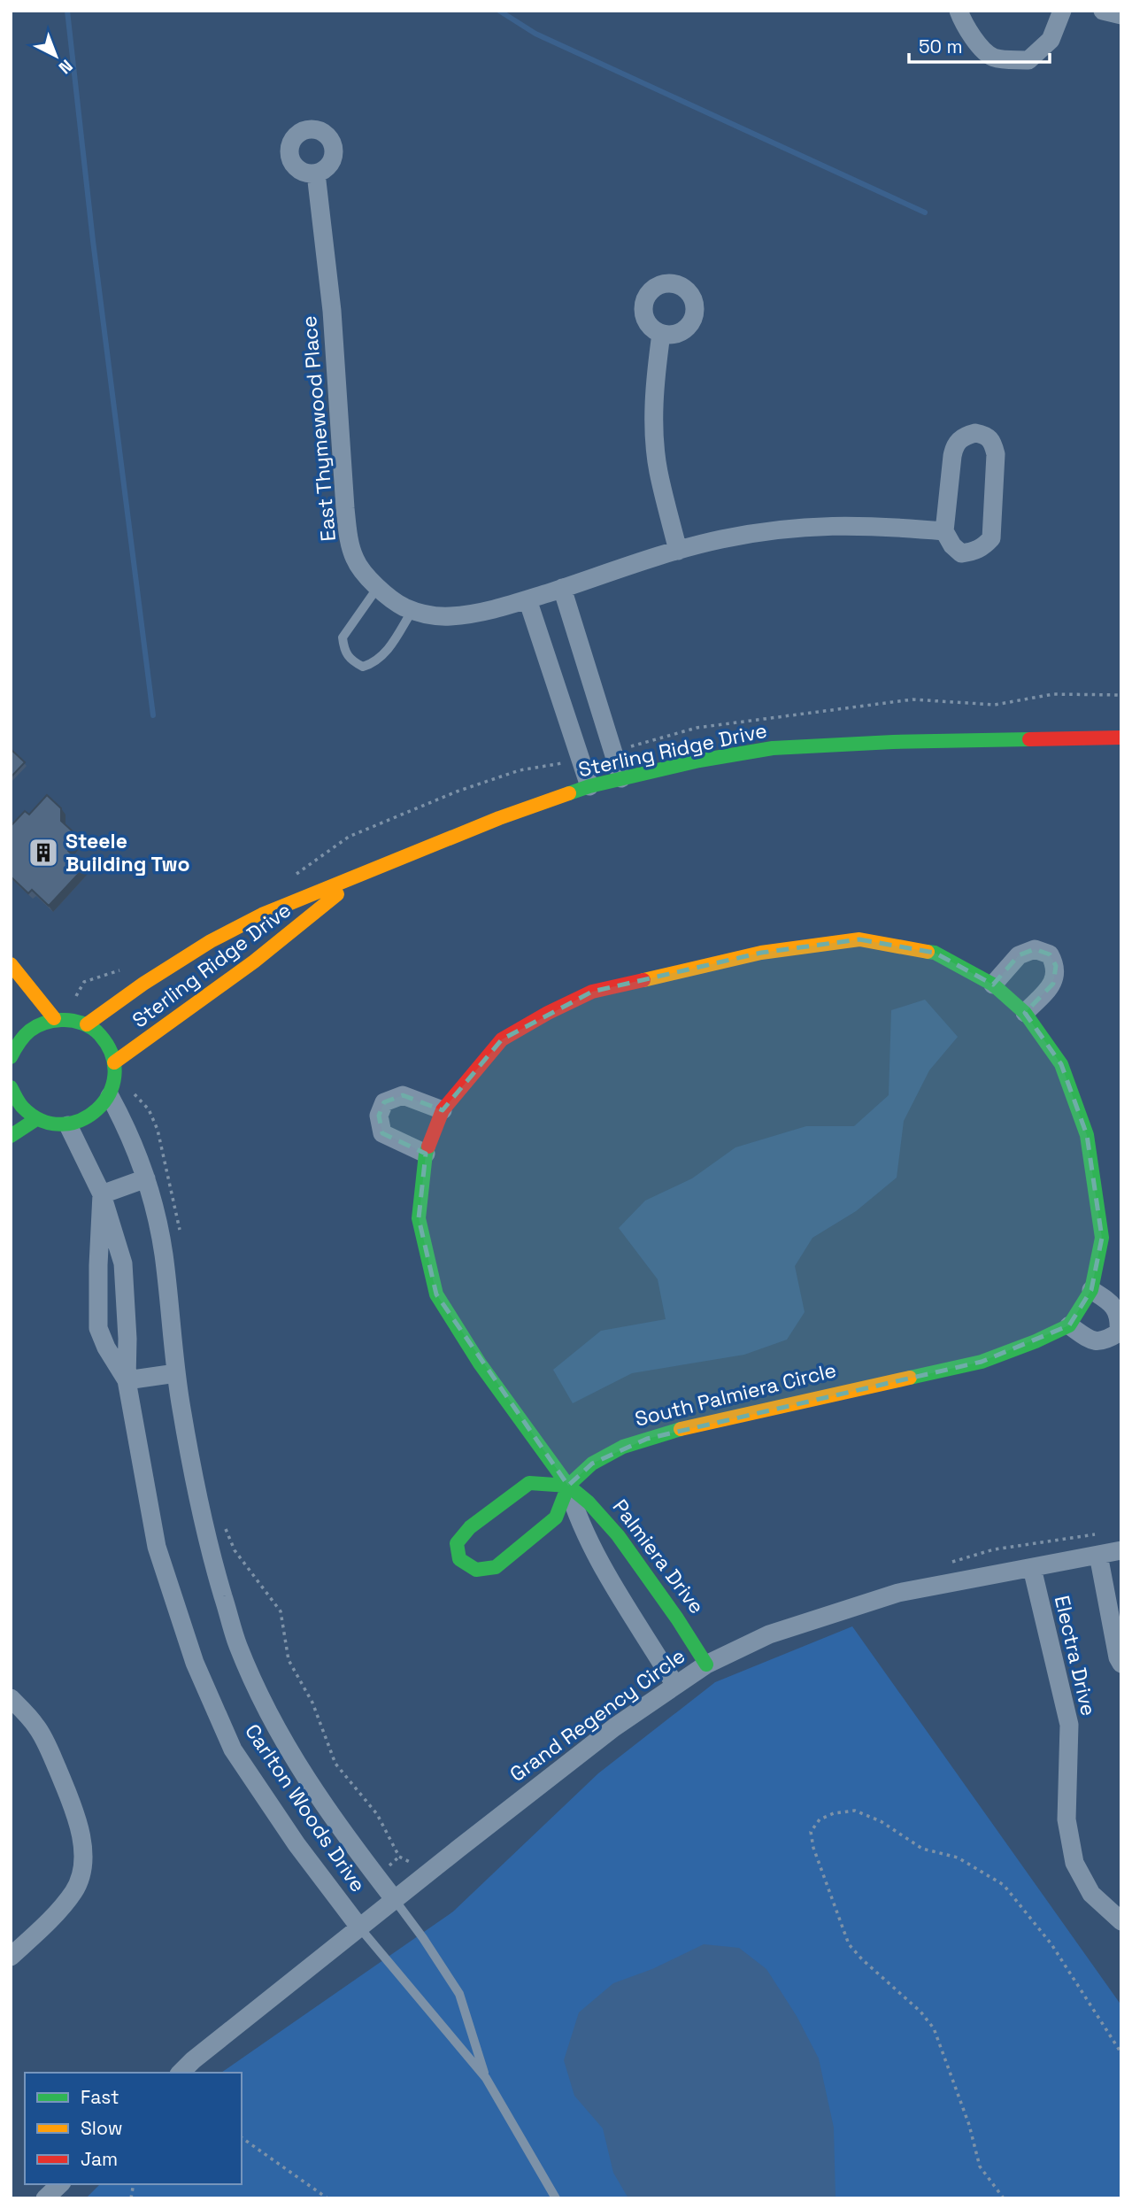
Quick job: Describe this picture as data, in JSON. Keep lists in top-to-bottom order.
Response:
{
  "streets": {
    "street": [
      "East Thymewood Place",
      "Sterling Ridge Drive",
      "South Palmiera Circle",
      "Palmiera Drive",
      "Electra Drive",
      "Grand Regency Circle",
      "Carlton Woods Drive"
    ]
  },
  "crossings": [
    ["South Palmiera Circle", "Palmiera Drive"],
    ["Palmiera Drive", "Grand Regency Circle"],
    ["Electra Drive", "Grand Regency Circle"],
    ["Grand Regency Circle", "Carlton Woods Drive"]
  ],
  "places": {
    "building": ["Steele Building Two"]
  },
  "legend": ["Fast", "Slow", "Jam"],
  "scale_bar": "50 m",
  "north": "bottom right"
}
